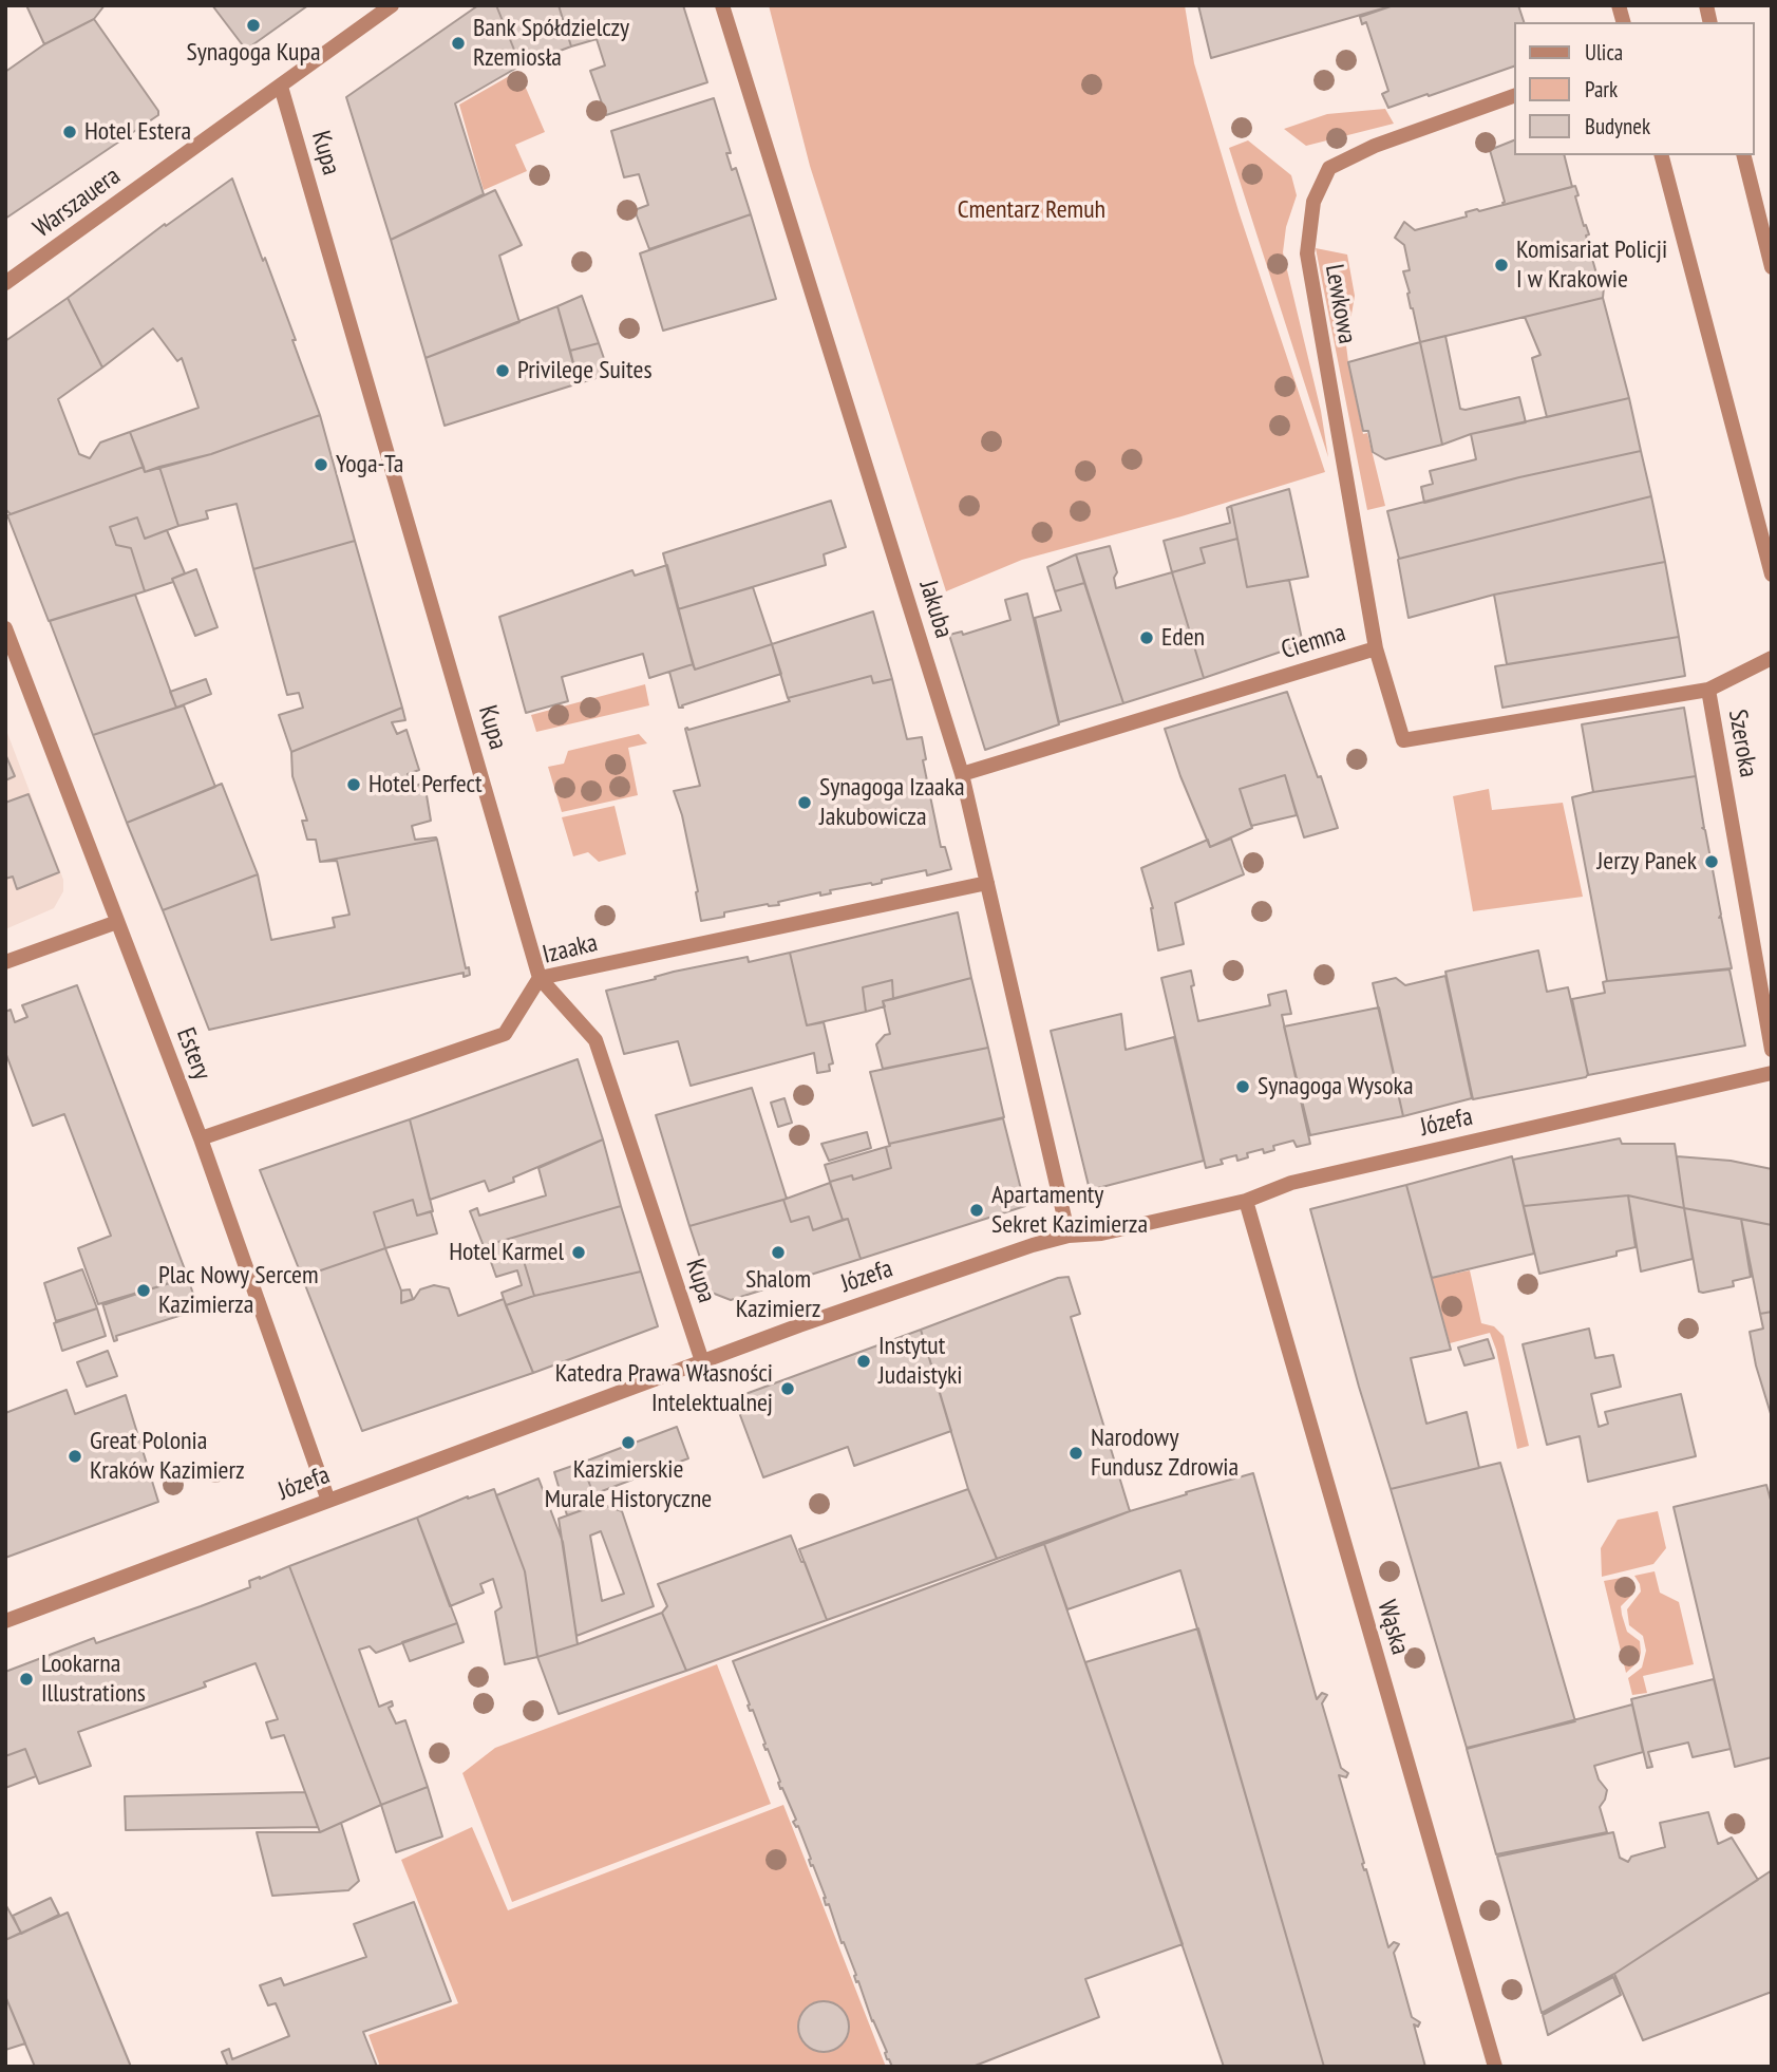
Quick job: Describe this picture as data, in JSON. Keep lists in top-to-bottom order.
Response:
{
  "streets": {
    "street": [
      "Kupa",
      "Warszauera",
      "Lewkowa",
      "Jakuba",
      "Ciemna",
      "Szeroka",
      "Izaaka",
      "Estery",
      "Józefa",
      "Wąska"
    ]
  },
  "crossings": [
    ["Kupa", "Warszauera"],
    ["Kupa", "Izaaka"],
    ["Kupa", "Józefa"],
    ["Lewkowa", "Ciemna"],
    ["Jakuba", "Ciemna"],
    ["Jakuba", "Izaaka"],
    ["Jakuba", "Józefa"],
    ["Ciemna", "Szeroka"],
    ["Izaaka", "Estery"],
    ["Estery", "Józefa"],
    ["Józefa", "Wąska"]
  ],
  "parks": ["Cmentarz Remuh"],
  "places": [
    "Synagoga Kupa",
    "Bank Spółdzielczy Rzemiosła",
    "Hotel Estera",
    "Komisariat Policji I w Krakowie",
    "Privilege Suites",
    "Yoga-Ta",
    "Eden",
    "Hotel Perfect",
    "Synagoga Izaaka Jakubowicza",
    "Jerzy Panek",
    "Synagoga Wysoka",
    "Apartamenty Sekret Kazimierza",
    "Hotel Karmel",
    "Shalom Kazimierz",
    "Plac Nowy Sercem Kazimierza",
    "Instytut Judaistyki",
    "Katedra Prawa Własności Intelektualnej",
    "Kazimierskie Murale Historyczne",
    "Narodowy Fundusz Zdrowia",
    "Great Polonia Kraków Kazimierz",
    "Lookarna Illustrations"
  ],
  "legend": ["Ulica", "Park", "Budynek"]
}
